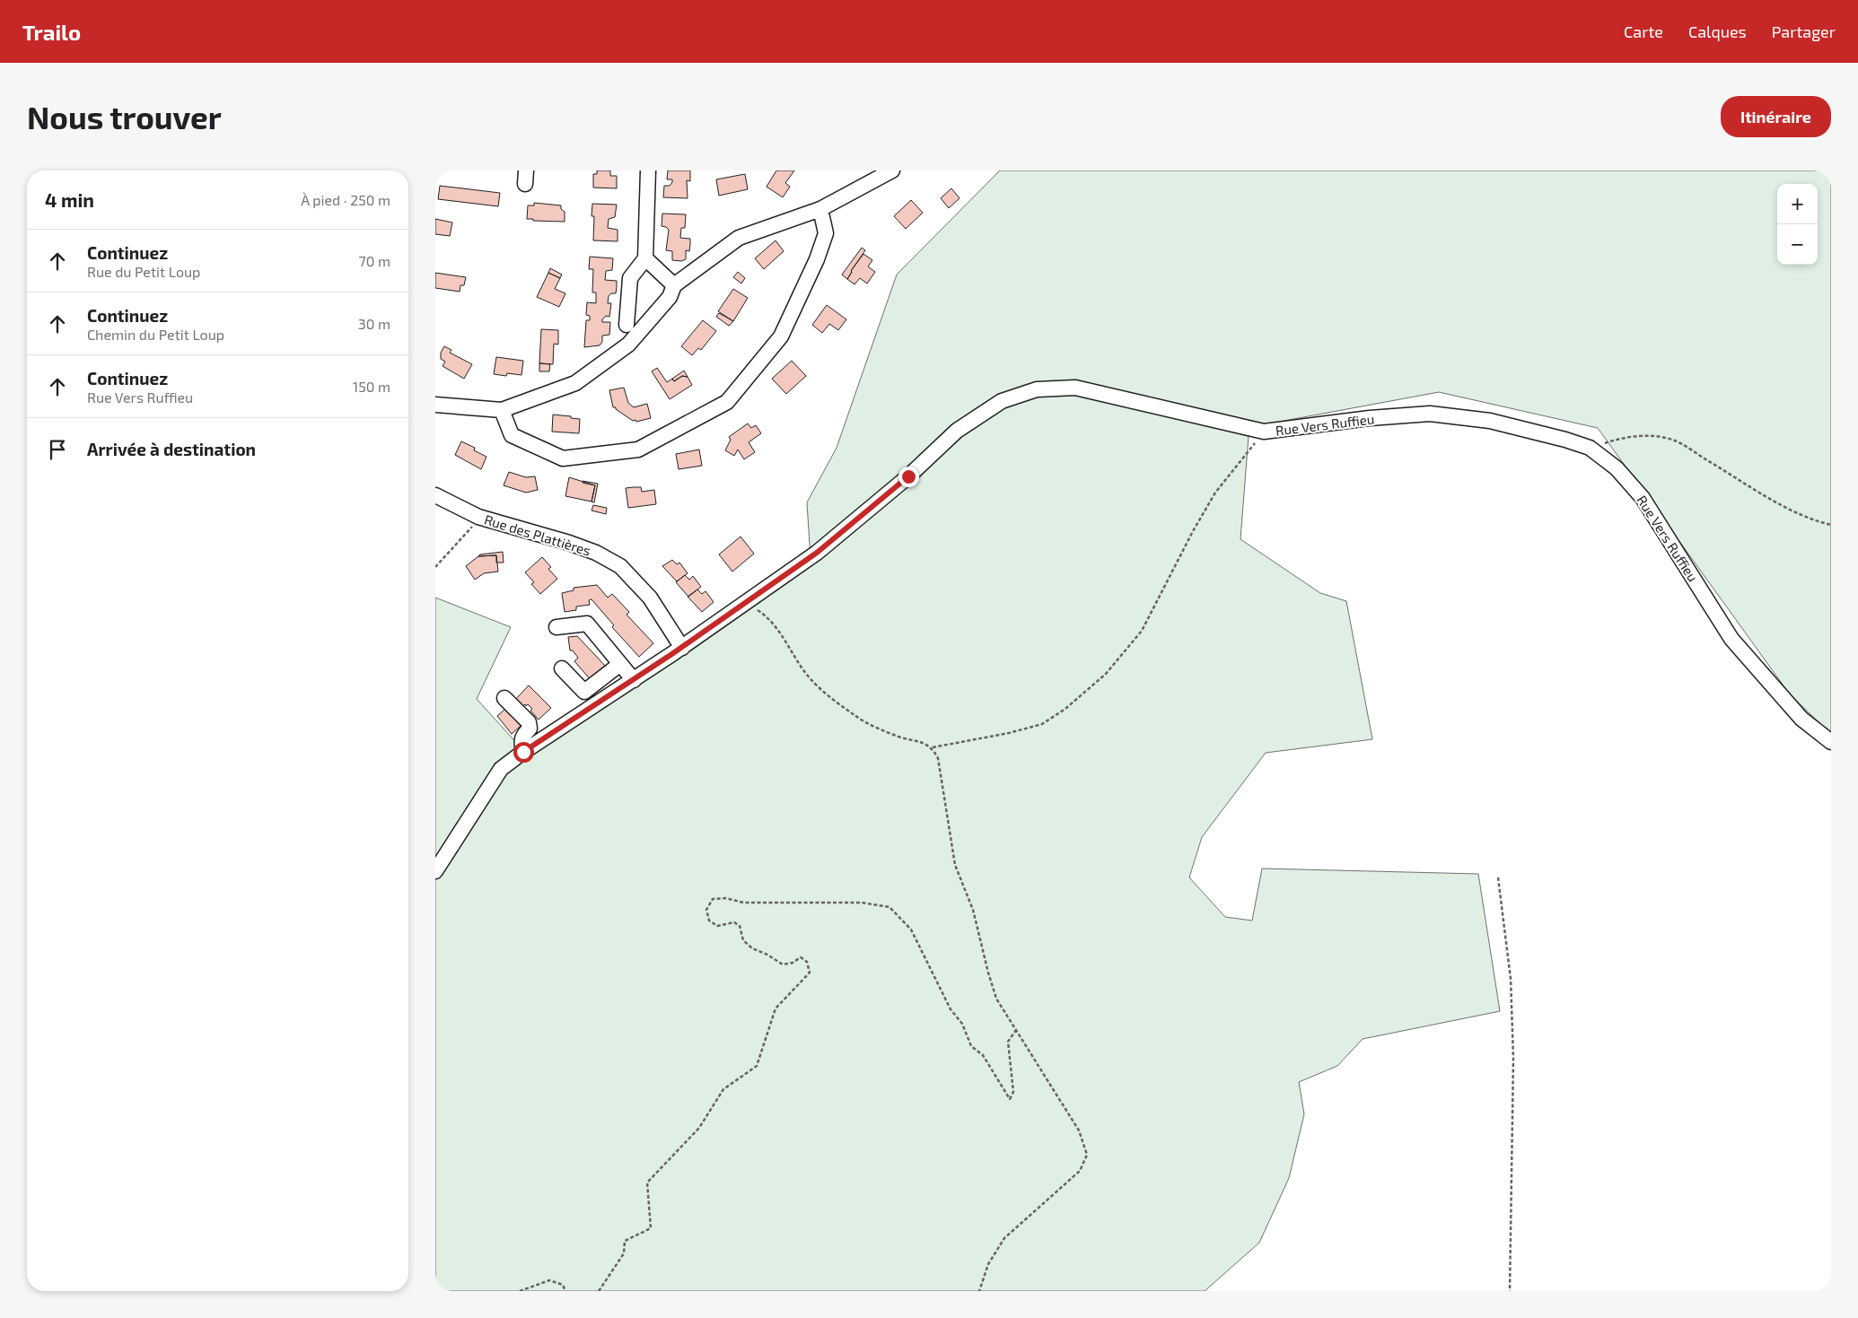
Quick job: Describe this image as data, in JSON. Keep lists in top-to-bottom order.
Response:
{
  "streets": {
    "street": ["Rue Vers Ruffieu", "Rue des Plattières"]
  },
  "crossings": [
    ["Rue Vers Ruffieu", "Rue des Plattières"]
  ],
  "page": {
    "header": "Trailo",
    "nav": ["Carte", "Calques", "Partager"],
    "buttons": "Itinéraire",
    "title": "Nous trouver",
    "heading": ["4 min", "À pied · 250 m"],
    "map_buttons": ["+", "−"],
    "list": [
      ["Continuez", "Rue du Petit Loup", "70 m"],
      ["Continuez", "Chemin du Petit Loup", "30 m"],
      ["Continuez", "Rue Vers Ruffieu", "150 m"],
      "Arrivée à destination"
    ]
  }
}
